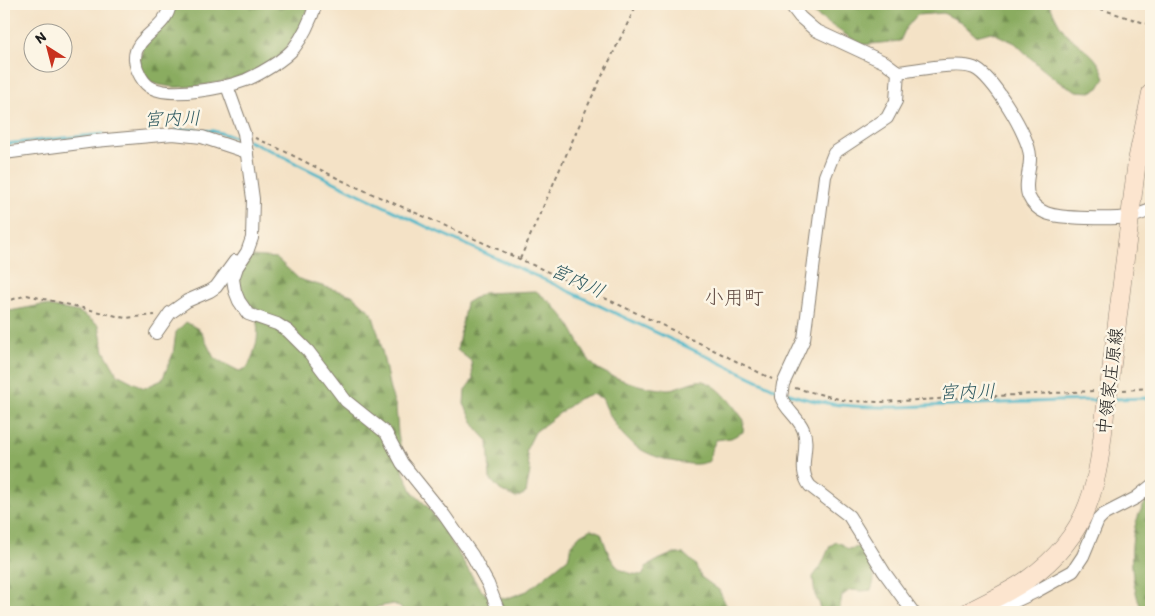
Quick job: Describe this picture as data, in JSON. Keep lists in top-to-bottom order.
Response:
{
  "streets": {
    "main road": ["中領家庄原線"]
  },
  "districts": ["小用町"],
  "water": ["宮内川"],
  "north": "top left"
}
